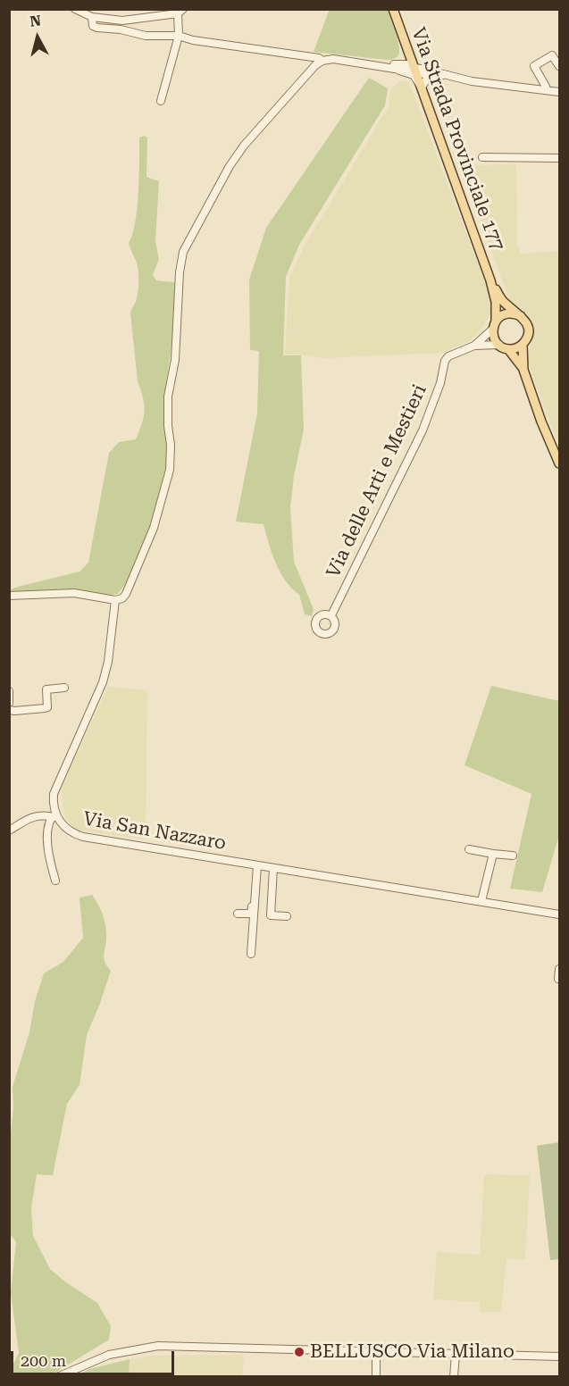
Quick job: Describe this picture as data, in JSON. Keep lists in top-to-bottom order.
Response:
{
  "streets": {
    "main road": ["Via Strada Provinciale 177"],
    "street": ["Via delle Arti e Mestieri", "Via San Nazzaro"]
  },
  "crossings": [
    ["Via Strada Provinciale 177", "Via delle Arti e Mestieri"]
  ],
  "places": ["BELLUSCO Via Milano"],
  "scale_bar": "200 m",
  "north": "top"
}
